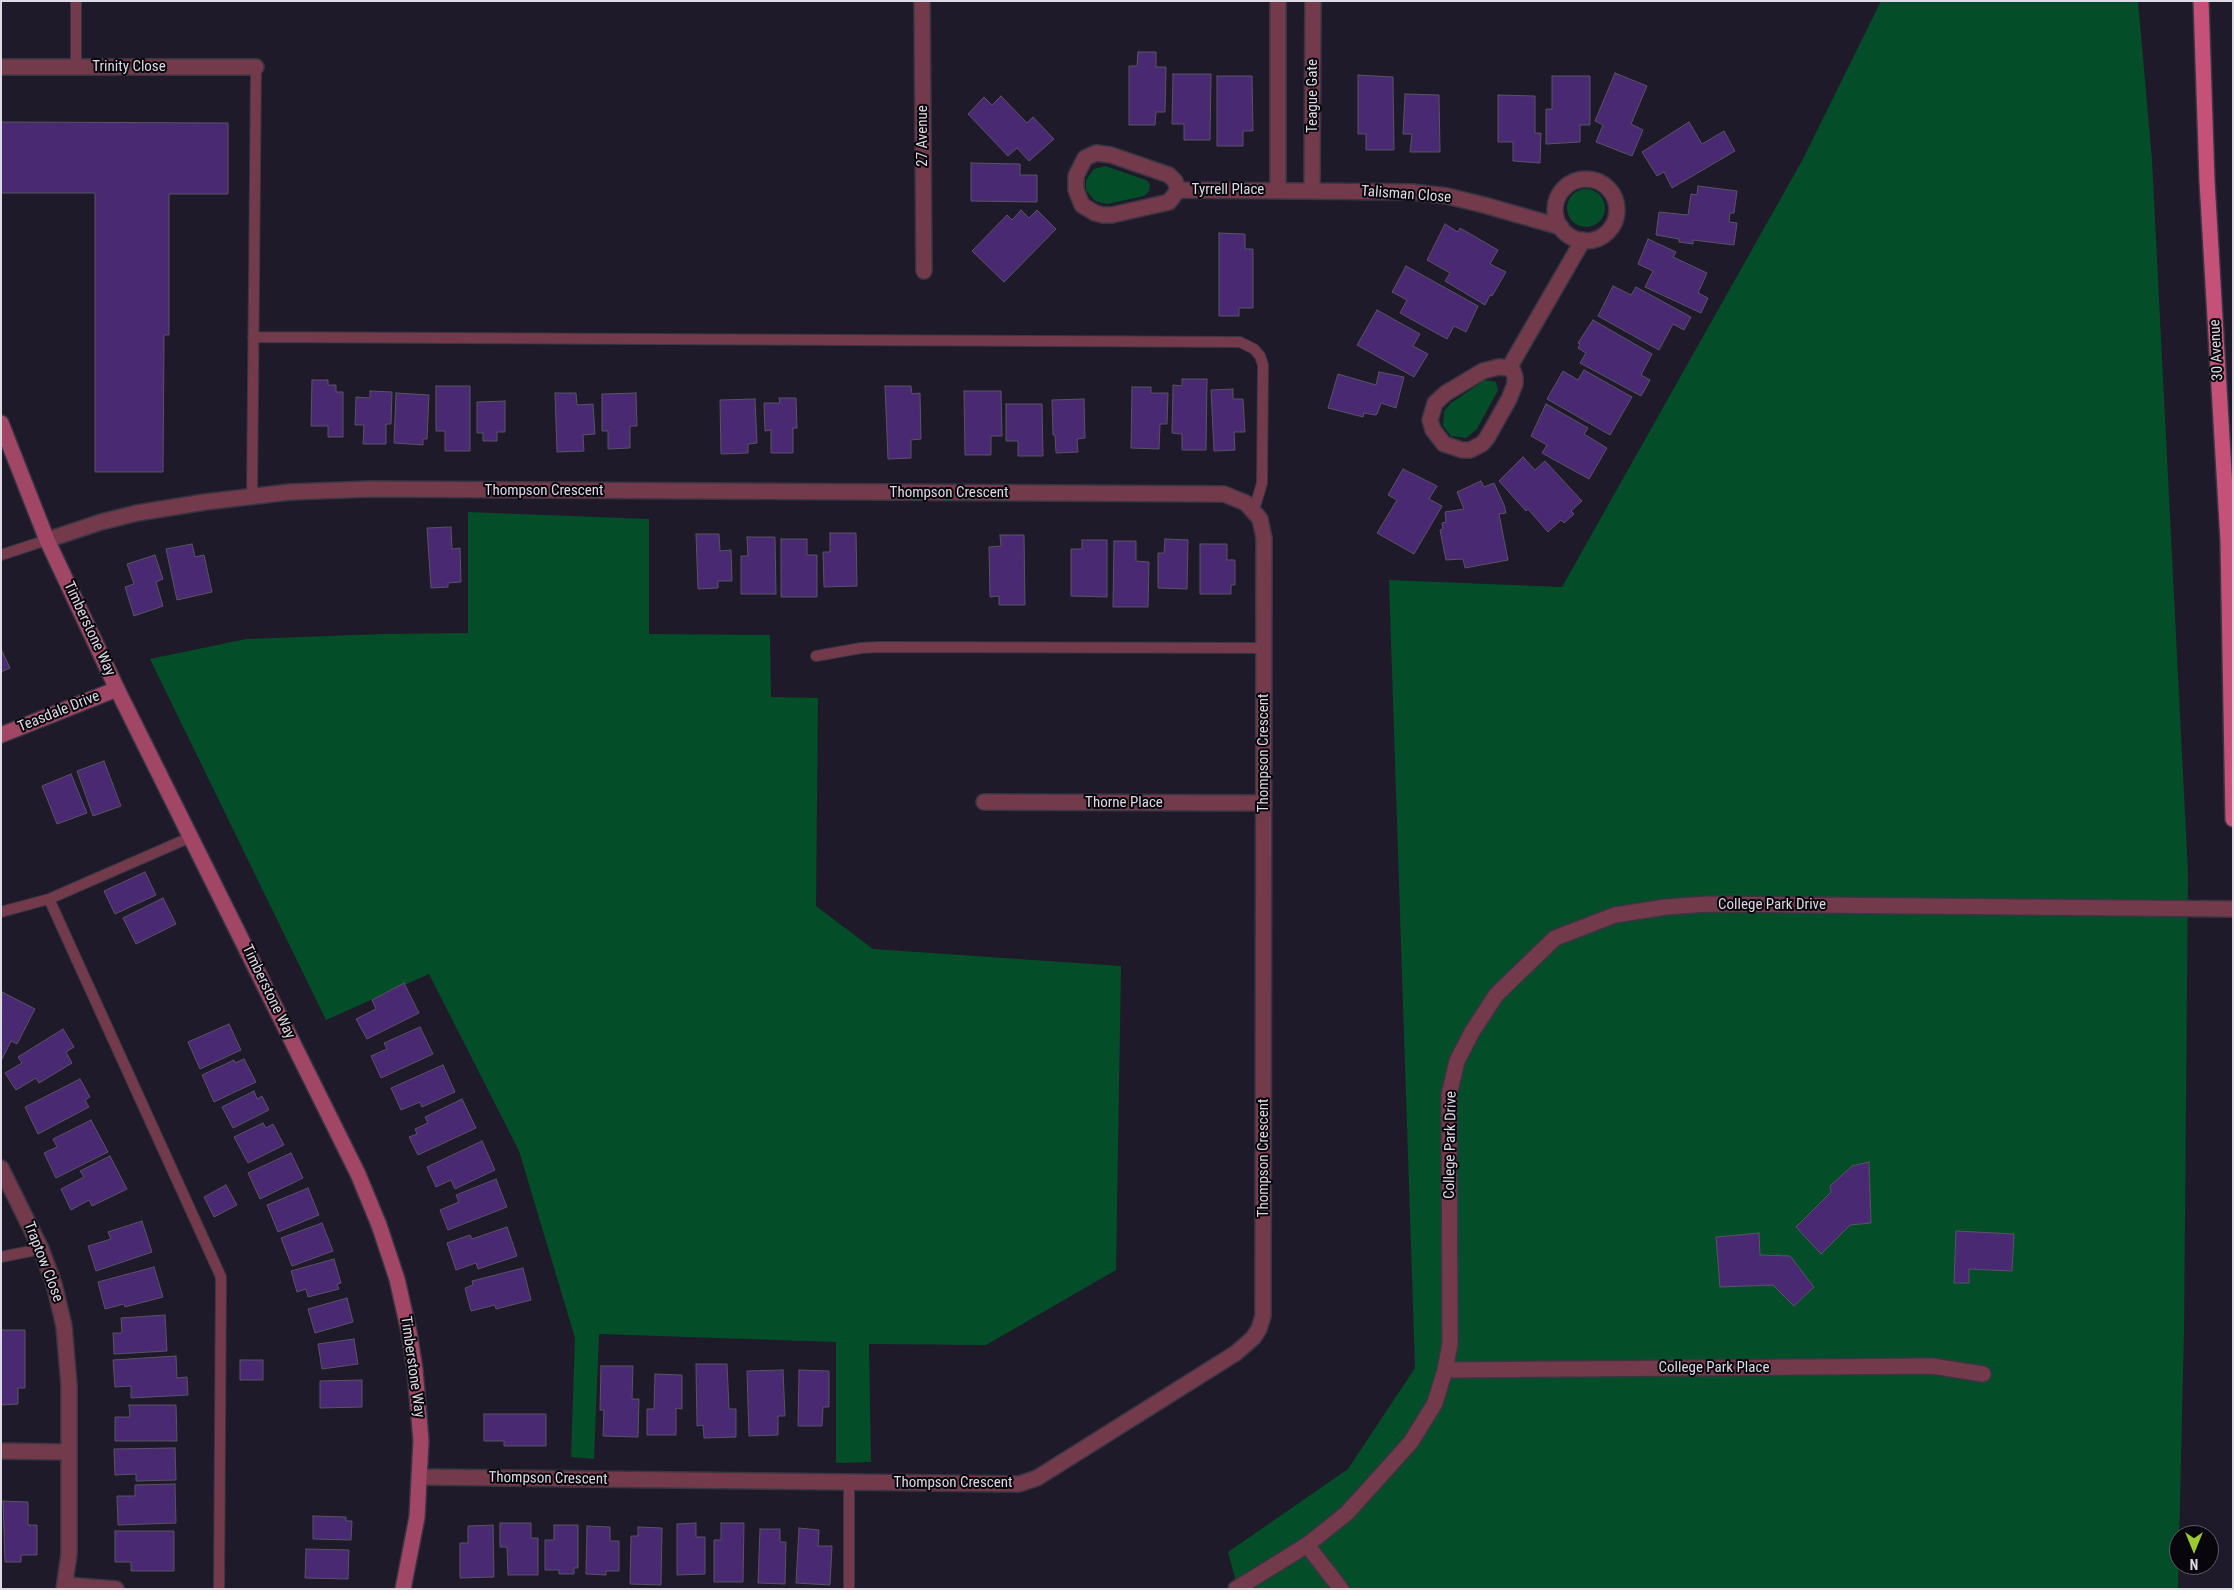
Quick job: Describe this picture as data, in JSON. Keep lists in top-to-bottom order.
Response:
{
  "streets": {
    "main road": ["30 Avenue"],
    "street": [
      "Trinity Close",
      "Teague Gate",
      "27 Avenue",
      "Tyrrell Place",
      "Talisman Close",
      "Thompson Crescent",
      "Timberstone Way",
      "Teasdale Drive",
      "Thorne Place",
      "College Park Drive",
      "Traptow Close",
      "College Park Place"
    ]
  },
  "crossings": [
    ["Teague Gate", "Talisman Close"],
    ["Tyrrell Place", "Talisman Close"],
    ["Thompson Crescent", "Timberstone Way"],
    ["Thompson Crescent", "Thorne Place"],
    ["Timberstone Way", "Teasdale Drive"],
    ["College Park Drive", "College Park Place"]
  ],
  "north": "bottom"
}
